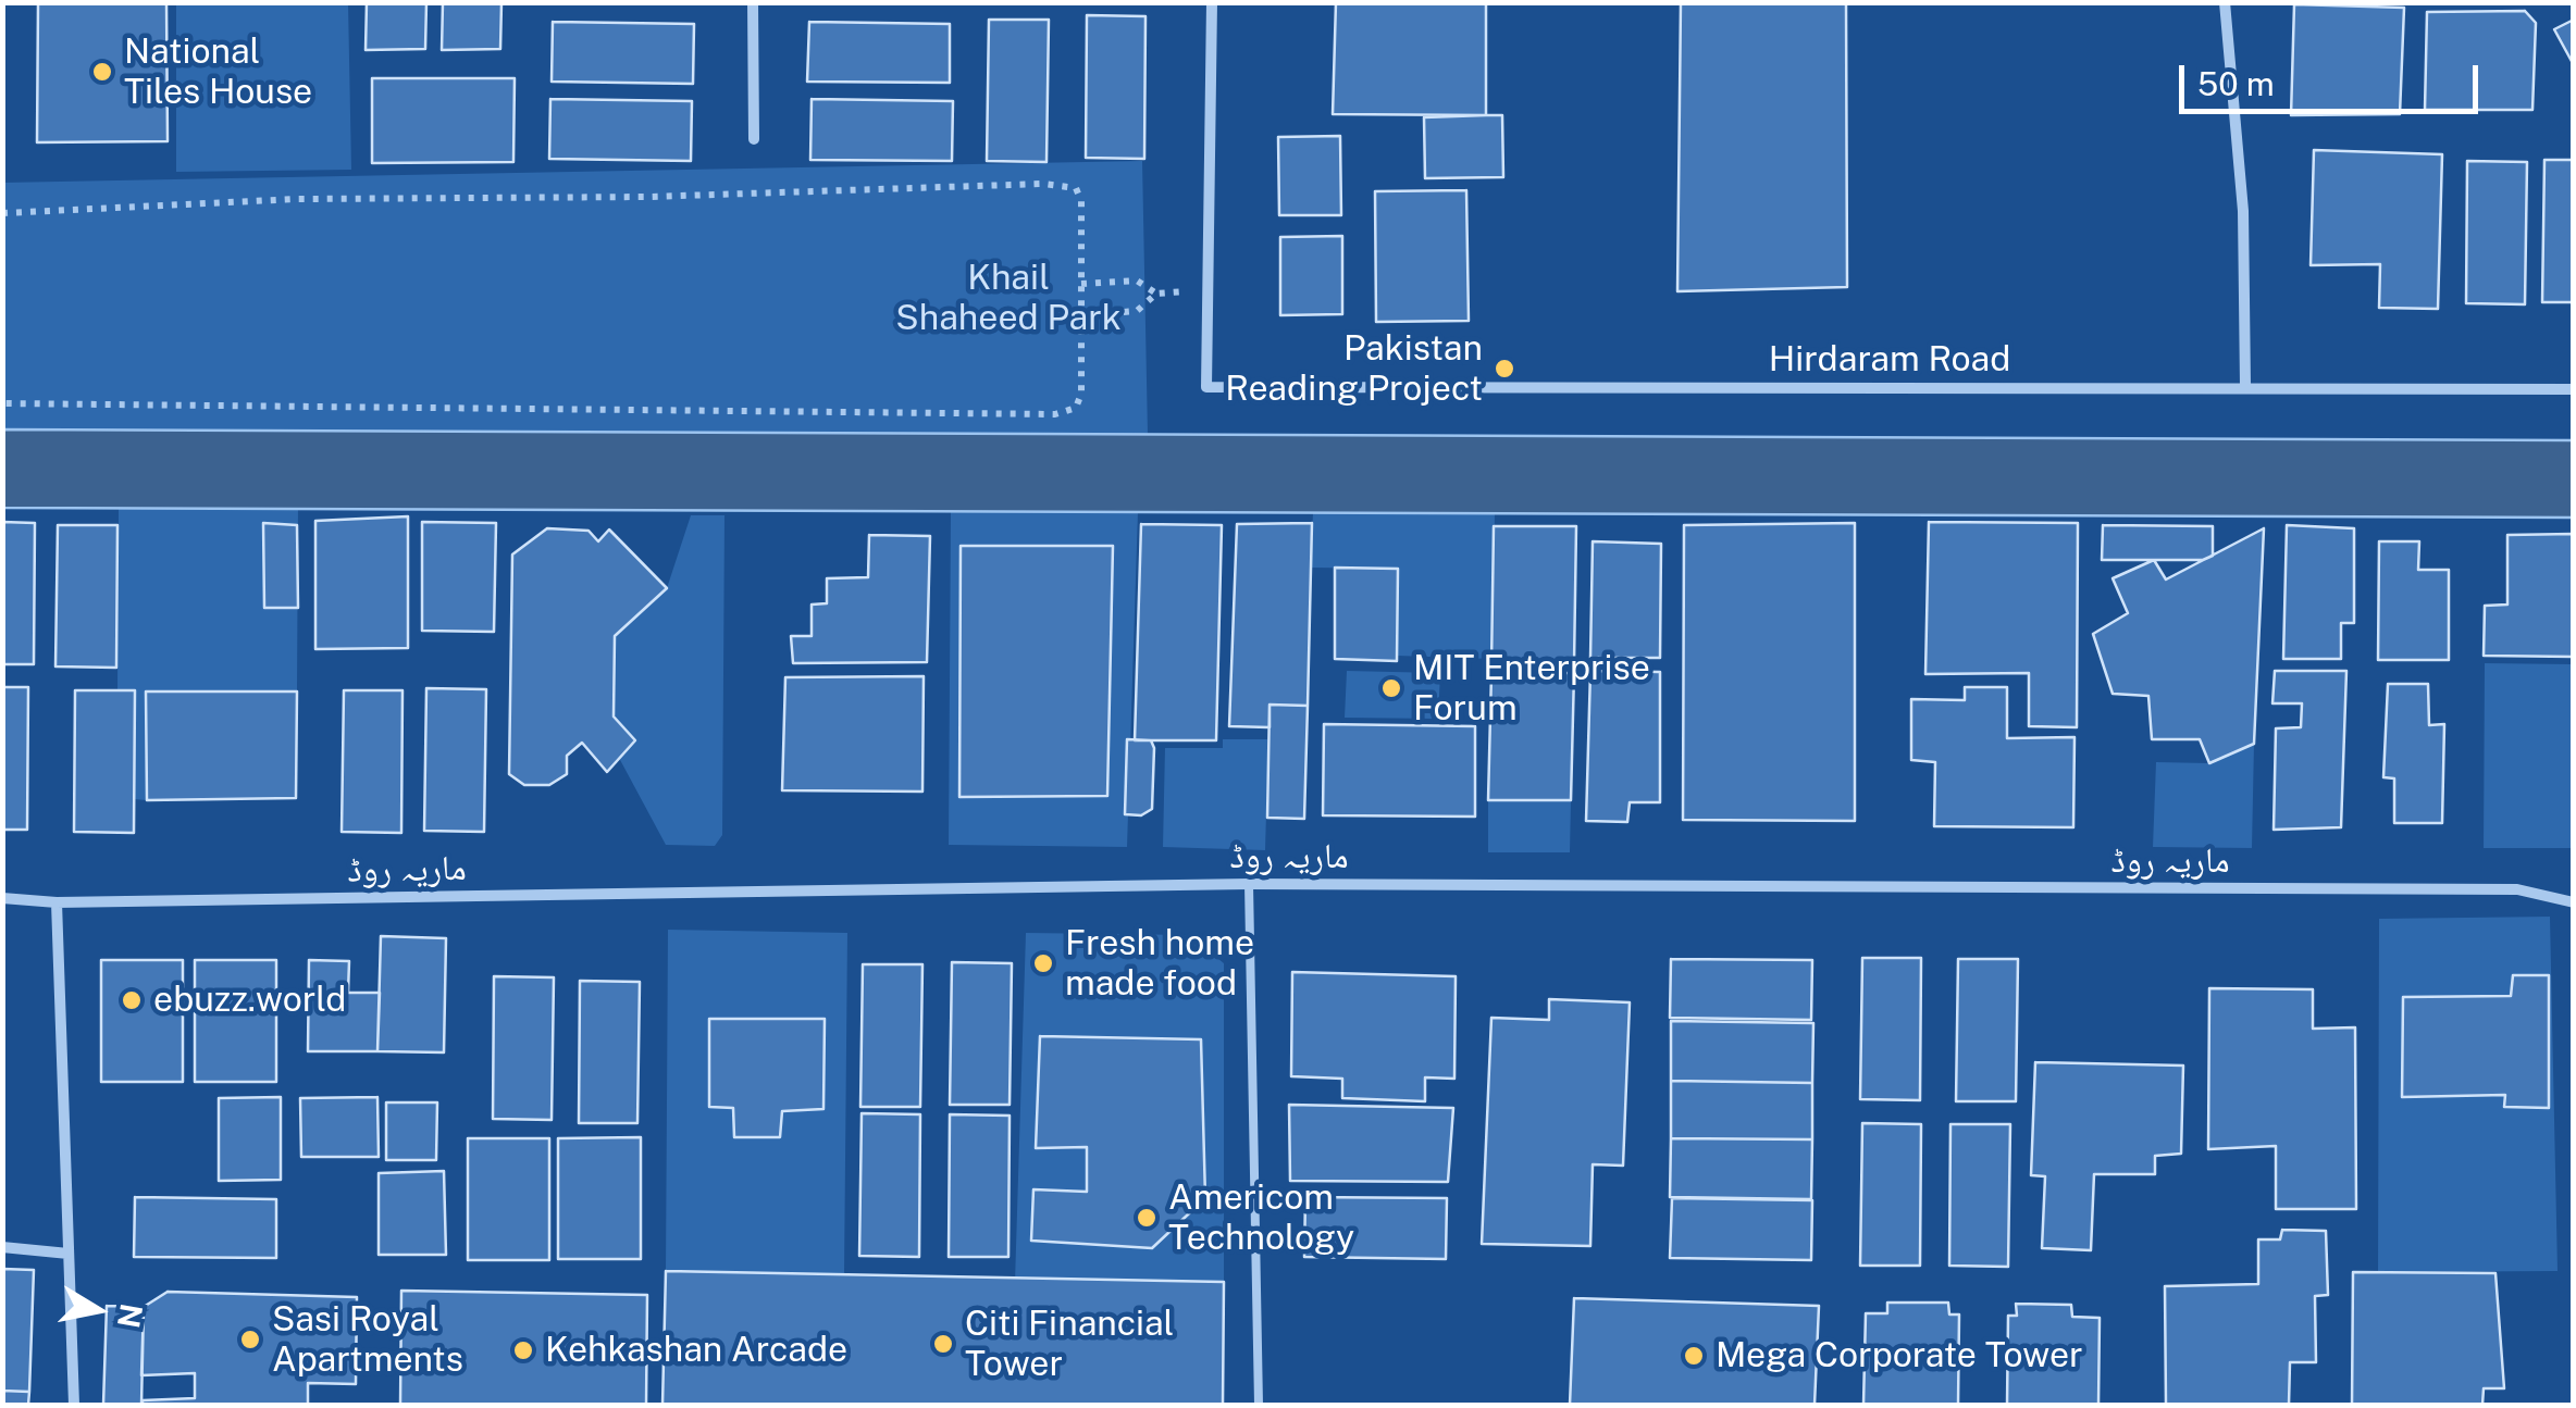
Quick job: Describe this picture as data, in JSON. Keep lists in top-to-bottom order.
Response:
{
  "streets": {
    "street": ["Hirdaram Road", "ماریہ روڈ"]
  },
  "parks": ["Khail Shaheed Park"],
  "places": [
    "National Tiles House",
    "Pakistan Reading Project",
    "MIT Enterprise Forum",
    "Fresh home made food",
    "ebuzz.world",
    "Americom Technology",
    "Sasi Royal Apartments",
    "Citi Financial Tower",
    "Kehkashan Arcade",
    "Mega Corporate Tower"
  ],
  "scale_bar": "50 m",
  "north": "right"
}
